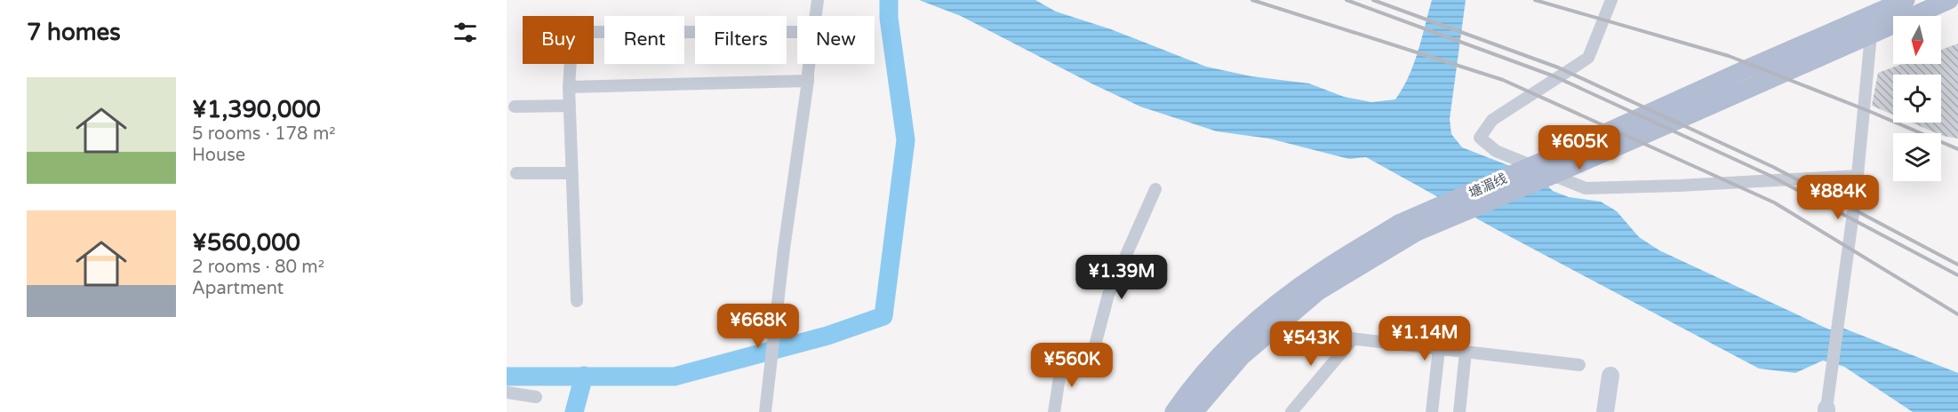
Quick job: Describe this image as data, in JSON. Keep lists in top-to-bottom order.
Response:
{
  "streets": {
    "main road": ["塘湄线"]
  },
  "north": "bottom",
  "page": {
    "heading": "7 homes",
    "chip": [
      "Buy",
      "Rent",
      "Filters",
      "New"
    ],
    "list": [
      {
        "name": "¥1,390,000",
        "note": "5 rooms · 178 m² · House"
      },
      {
        "name": "¥560,000",
        "note": "2 rooms · 80 m² · Apartment"
      }
    ],
    "price": [
      "¥605K",
      "¥884K",
      "¥1.39M",
      "¥668K",
      "¥1.14M",
      "¥543K",
      "¥560K"
    ]
  }
}
